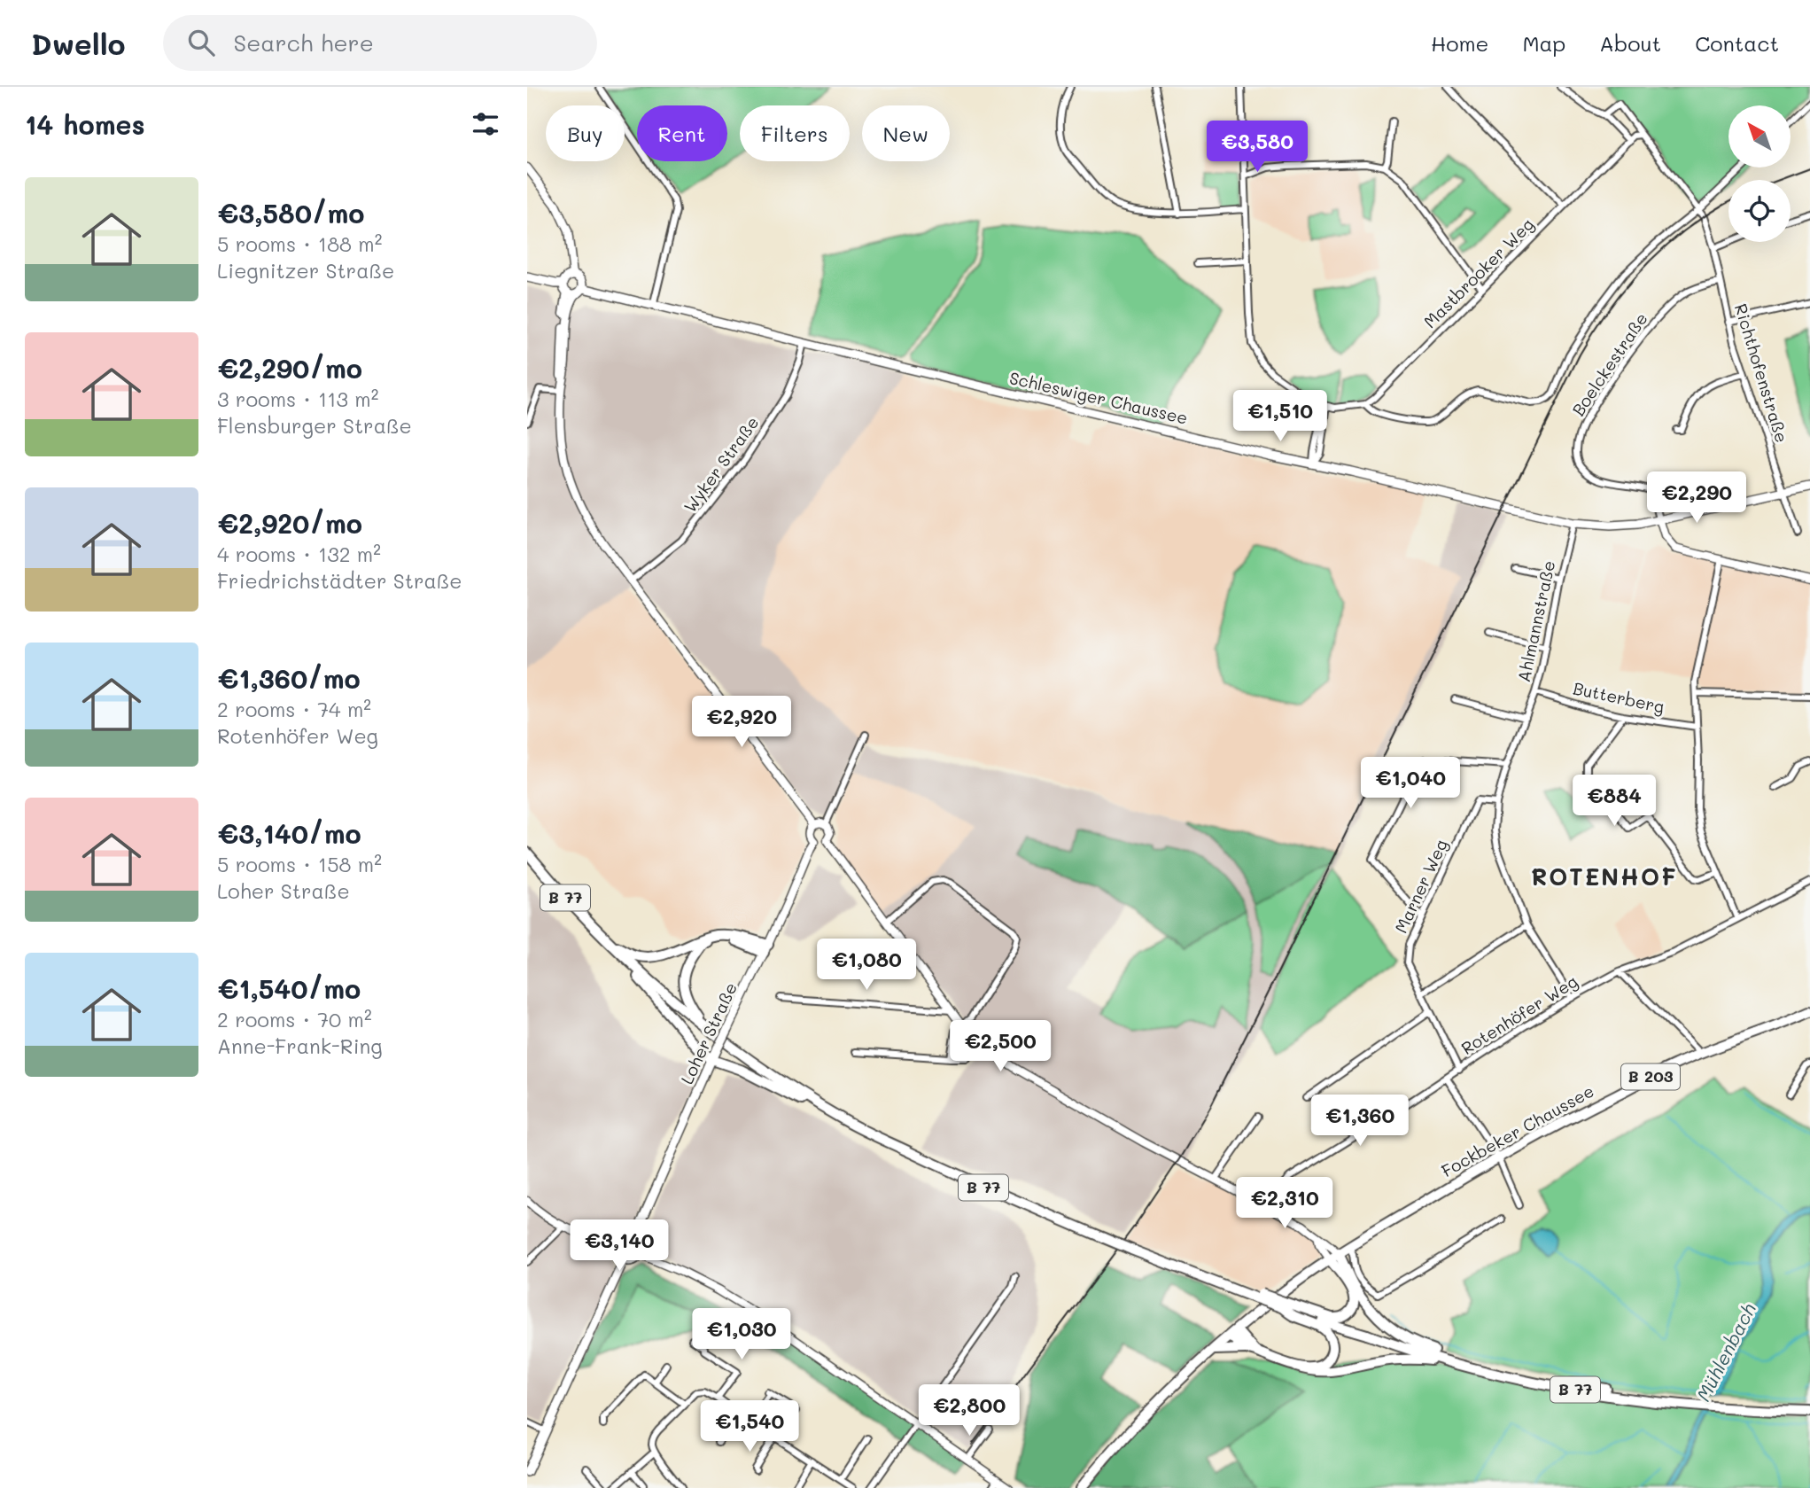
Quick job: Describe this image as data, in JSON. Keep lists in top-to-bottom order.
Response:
{
  "streets": {
    "main road": [
      "Schleswiger Chaussee",
      "B 77",
      "Loher Straße",
      "B 203",
      "Fockbeker Chaussee"
    ],
    "street": [
      "Mastbrooker Weg",
      "Boelckestraße",
      "Richthofenstraße",
      "Wyker Straße",
      "Ahlmannstraße",
      "Butterberg",
      "Marner Weg",
      "Rotenhöfer Weg"
    ]
  },
  "crossings": [
    ["Mastbrooker Weg", "Richthofenstraße"],
    ["Boelckestraße", "Richthofenstraße"],
    ["Boelckestraße", "Schleswiger Chaussee"],
    ["Richthofenstraße", "Schleswiger Chaussee"],
    ["Schleswiger Chaussee", "Wyker Straße"],
    ["Schleswiger Chaussee", "Ahlmannstraße"],
    ["Ahlmannstraße", "Butterberg"],
    ["Ahlmannstraße", "Marner Weg"],
    ["Ahlmannstraße", "Rotenhöfer Weg"],
    ["Marner Weg", "Rotenhöfer Weg"]
  ],
  "districts": ["ROTENHOF"],
  "water": ["Mühlenbach"],
  "north": "top left",
  "page": {
    "header": "Dwello",
    "search": "Search here",
    "nav": [
      "Home",
      "Map",
      "About",
      "Contact"
    ],
    "heading": "14 homes",
    "chip": [
      "Buy",
      "Rent",
      "Filters",
      "New"
    ],
    "price": [
      "€3,580",
      "€1,510",
      "€2,290",
      "€2,920",
      "€1,040",
      "€884",
      "€1,080",
      "€2,500",
      "€1,360",
      "€2,310",
      "€3,140",
      "€1,030",
      "€2,800",
      "€1,540"
    ],
    "list": [
      {
        "name": "€3,580/mo",
        "note": "5 rooms · 188 m² · Liegnitzer Straße"
      },
      {
        "name": "€2,290/mo",
        "note": "3 rooms · 113 m² · Flensburger Straße"
      },
      {
        "name": "€2,920/mo",
        "note": "4 rooms · 132 m² · Friedrichstädter Straße"
      },
      {
        "name": "€1,360/mo",
        "note": "2 rooms · 74 m² · Rotenhöfer Weg"
      },
      {
        "name": "€3,140/mo",
        "note": "5 rooms · 158 m² · Loher Straße"
      },
      {
        "name": "€1,540/mo",
        "note": "2 rooms · 70 m² · Anne-Frank-Ring"
      }
    ]
  }
}
